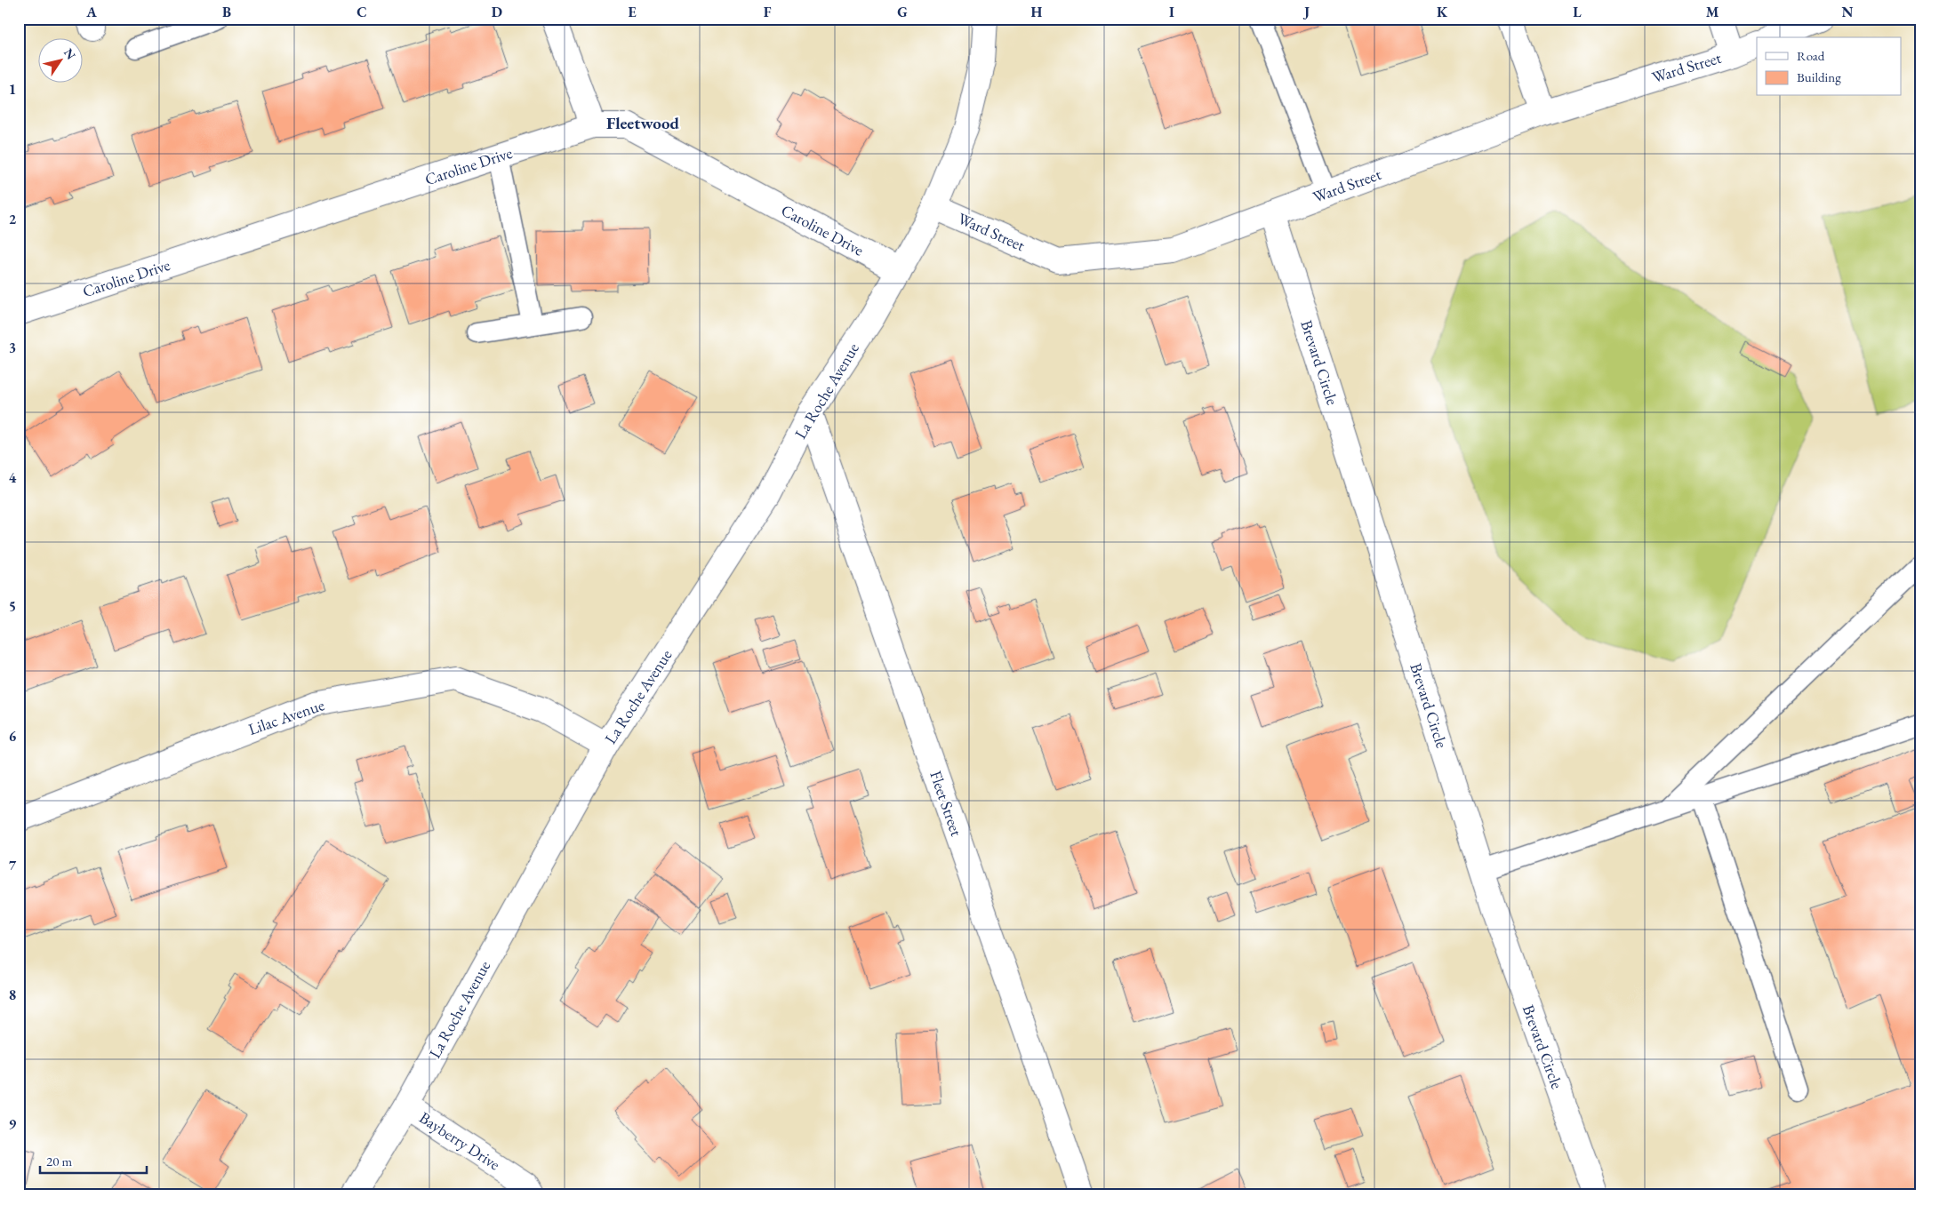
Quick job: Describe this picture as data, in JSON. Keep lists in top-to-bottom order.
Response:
{
  "streets": {
    "street": [
      "Ward Street",
      "Caroline Drive",
      "Brevard Circle",
      "La Roche Avenue",
      "Lilac Avenue",
      "Fleet Street",
      "Bayberry Drive"
    ]
  },
  "crossings": [
    ["Ward Street", "Brevard Circle"],
    ["Ward Street", "La Roche Avenue"],
    ["Caroline Drive", "La Roche Avenue"],
    ["La Roche Avenue", "Lilac Avenue"],
    ["La Roche Avenue", "Fleet Street"],
    ["La Roche Avenue", "Bayberry Drive"]
  ],
  "districts": ["Fleetwood"],
  "legend": ["Road", "Building"],
  "scale_bar": "20 m",
  "north": "top right",
  "grid": {
    "columns": [
      "A",
      "B",
      "C",
      "D",
      "E",
      "F",
      "G",
      "H",
      "I",
      "J",
      "K",
      "L",
      "M",
      "N"
    ],
    "rows": [
      "1",
      "2",
      "3",
      "4",
      "5",
      "6",
      "7",
      "8",
      "9"
    ]
  }
}
